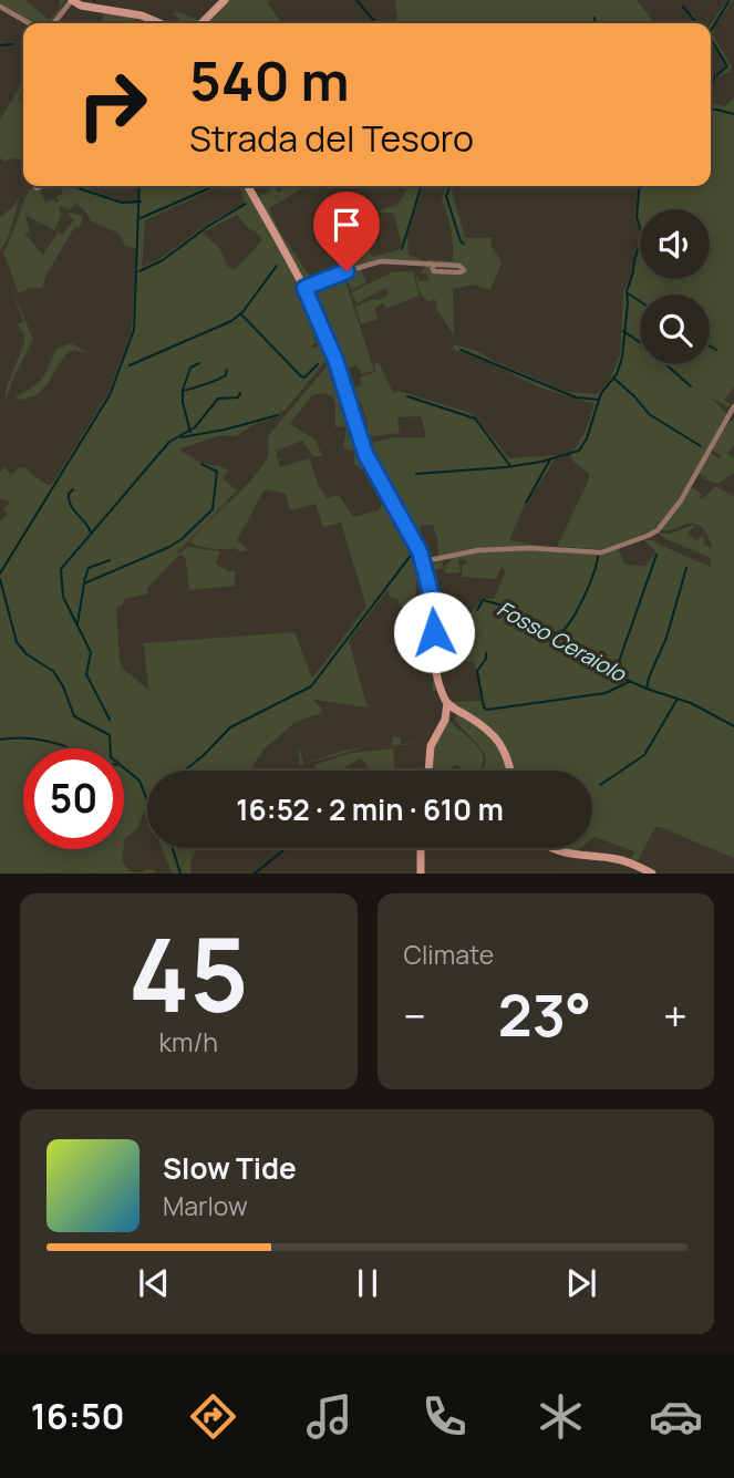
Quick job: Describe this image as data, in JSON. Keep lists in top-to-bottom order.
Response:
{
  "water": ["Fosso Ceraiolo"],
  "page": {
    "turn": ["540 m", "Strada del Tesoro"],
    "limit": "50",
    "trip": "16:52 · 2 min · 610 m",
    "tile": [
      ["45", "km/h"],
      "Climate"
    ],
    "heat": ["−", "23°", "+"],
    "song": ["Slow Tide", "Marlow"],
    "tabs": "16:50"
  }
}
